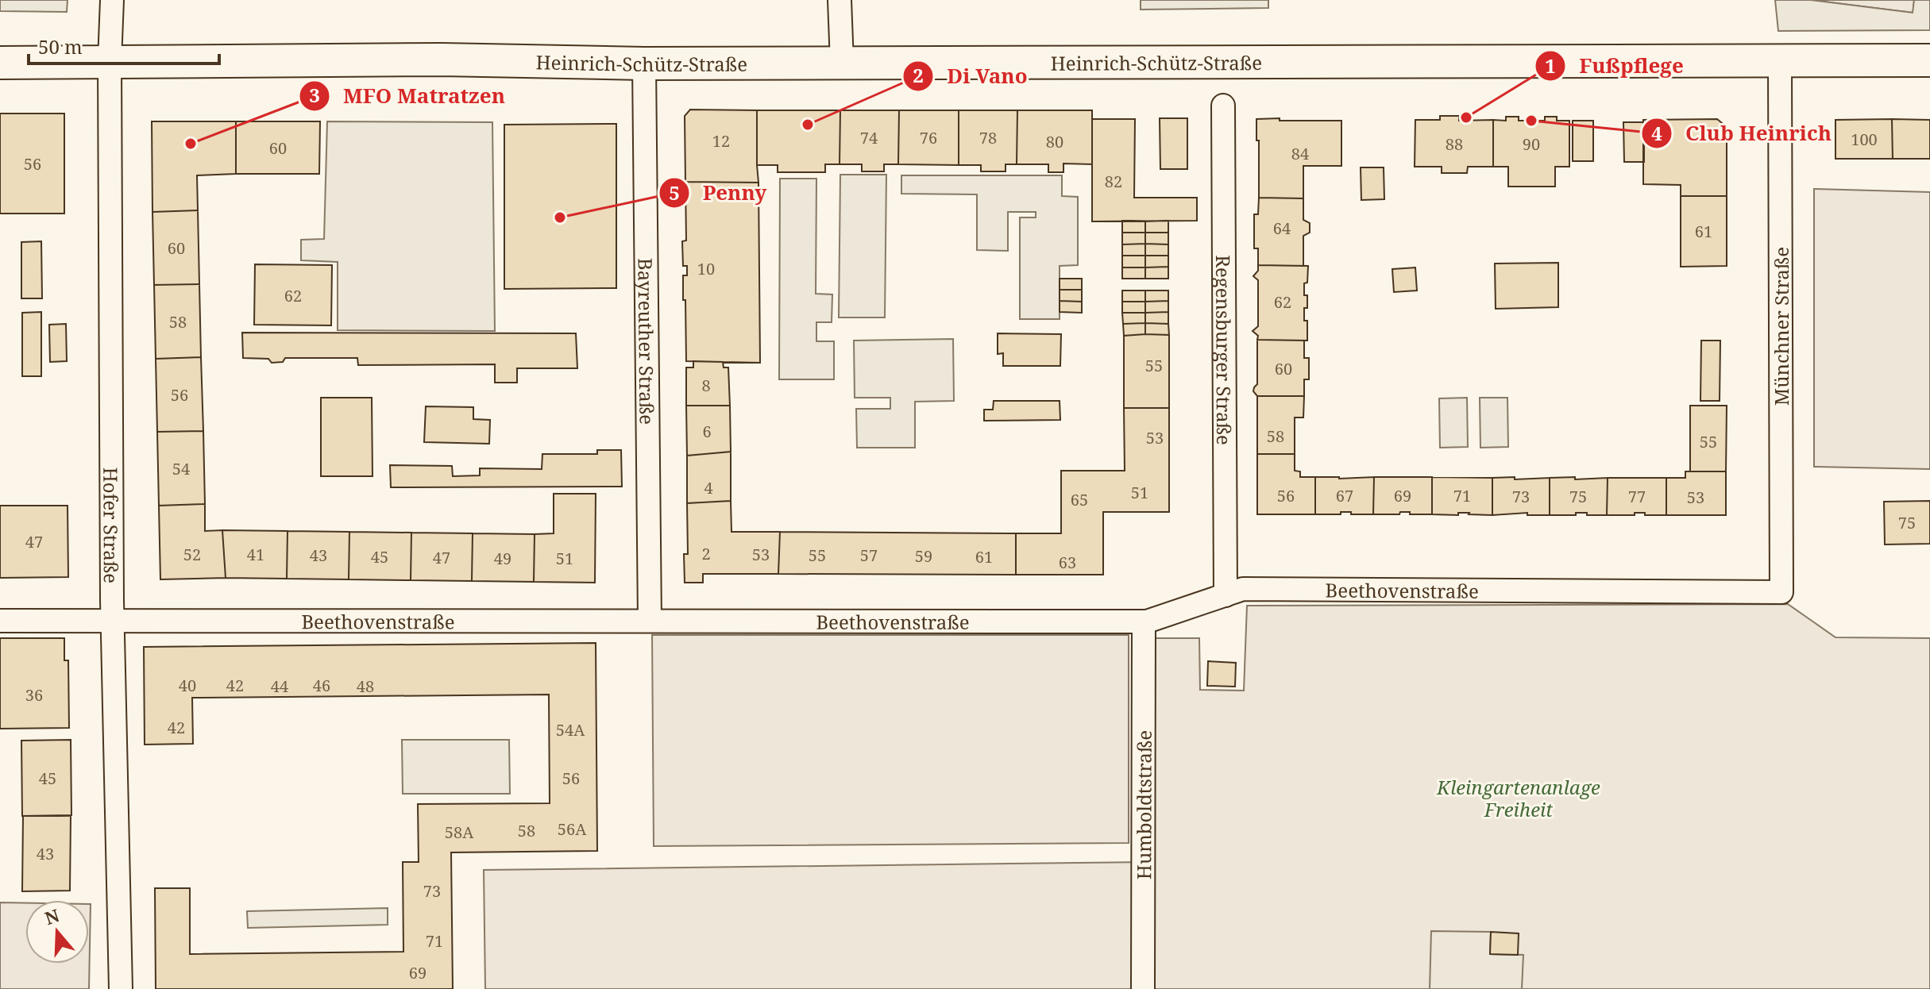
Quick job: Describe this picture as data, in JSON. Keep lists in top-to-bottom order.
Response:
{
  "streets": {
    "main road": ["Heinrich-Schütz-Straße"],
    "street": [
      "Münchner Straße",
      "Bayreuther Straße",
      "Regensburger Straße",
      "Hofer Straße",
      "Beethovenstraße",
      "Humboldtstraße"
    ]
  },
  "crossings": [
    ["Heinrich-Schütz-Straße", "Münchner Straße"],
    ["Heinrich-Schütz-Straße", "Bayreuther Straße"],
    ["Heinrich-Schütz-Straße", "Hofer Straße"],
    ["Münchner Straße", "Beethovenstraße"],
    ["Bayreuther Straße", "Beethovenstraße"],
    ["Regensburger Straße", "Beethovenstraße"],
    ["Hofer Straße", "Beethovenstraße"],
    ["Beethovenstraße", "Humboldtstraße"]
  ],
  "parks": ["Kleingartenanlage Freiheit"],
  "places": [
    "Fußpflege",
    "Club Heinrich",
    "Di Vano",
    "MFO Matratzen",
    "Penny"
  ],
  "house_numbers": [
    "74",
    "76",
    "78",
    "100",
    "12",
    "80",
    "88",
    "90",
    "60",
    "84",
    "56",
    "82",
    "64",
    "61",
    "60",
    "10",
    "62",
    "62",
    "58",
    "55",
    "60",
    "8",
    "56",
    "6",
    "58",
    "53",
    "55",
    "54",
    "4",
    "51",
    "56",
    "67",
    "69",
    "71",
    "73",
    "75",
    "77",
    "53",
    "65",
    "75",
    "47",
    "2",
    "52",
    "41",
    "53",
    "43",
    "55",
    "57",
    "59",
    "45",
    "61",
    "47",
    "49",
    "51",
    "63",
    "40",
    "42",
    "46",
    "44",
    "48",
    "36",
    "42",
    "54A",
    "45",
    "56",
    "56A",
    "58",
    "58A",
    "43",
    "73",
    "71",
    "69"
  ],
  "scale_bar": "50 m",
  "north": "top"
}
